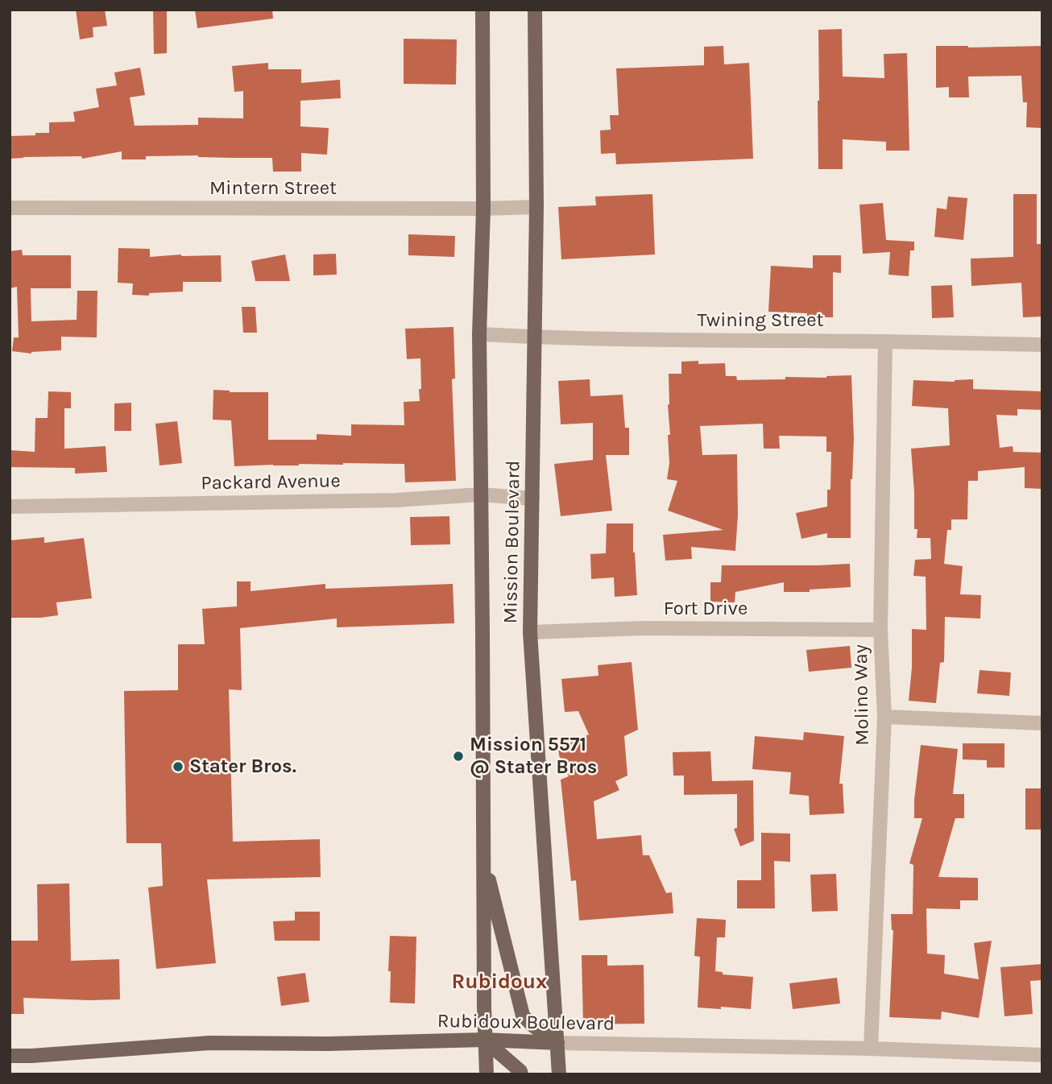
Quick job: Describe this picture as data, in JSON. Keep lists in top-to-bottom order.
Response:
{
  "streets": {
    "main road": ["Mission Boulevard", "Rubidoux Boulevard"],
    "street": [
      "Mintern Street",
      "Twining Street",
      "Packard Avenue",
      "Fort Drive",
      "Molino Way"
    ]
  },
  "crossings": [
    ["Mintern Street", "Mission Boulevard"],
    ["Twining Street", "Mission Boulevard"],
    ["Twining Street", "Molino Way"],
    ["Packard Avenue", "Mission Boulevard"],
    ["Mission Boulevard", "Fort Drive"],
    ["Mission Boulevard", "Rubidoux Boulevard"],
    ["Fort Drive", "Molino Way"],
    ["Molino Way", "Rubidoux Boulevard"]
  ],
  "districts": ["Rubidoux"],
  "places": ["Mission 5571 @ Stater Bros", "Stater Bros."]
}
